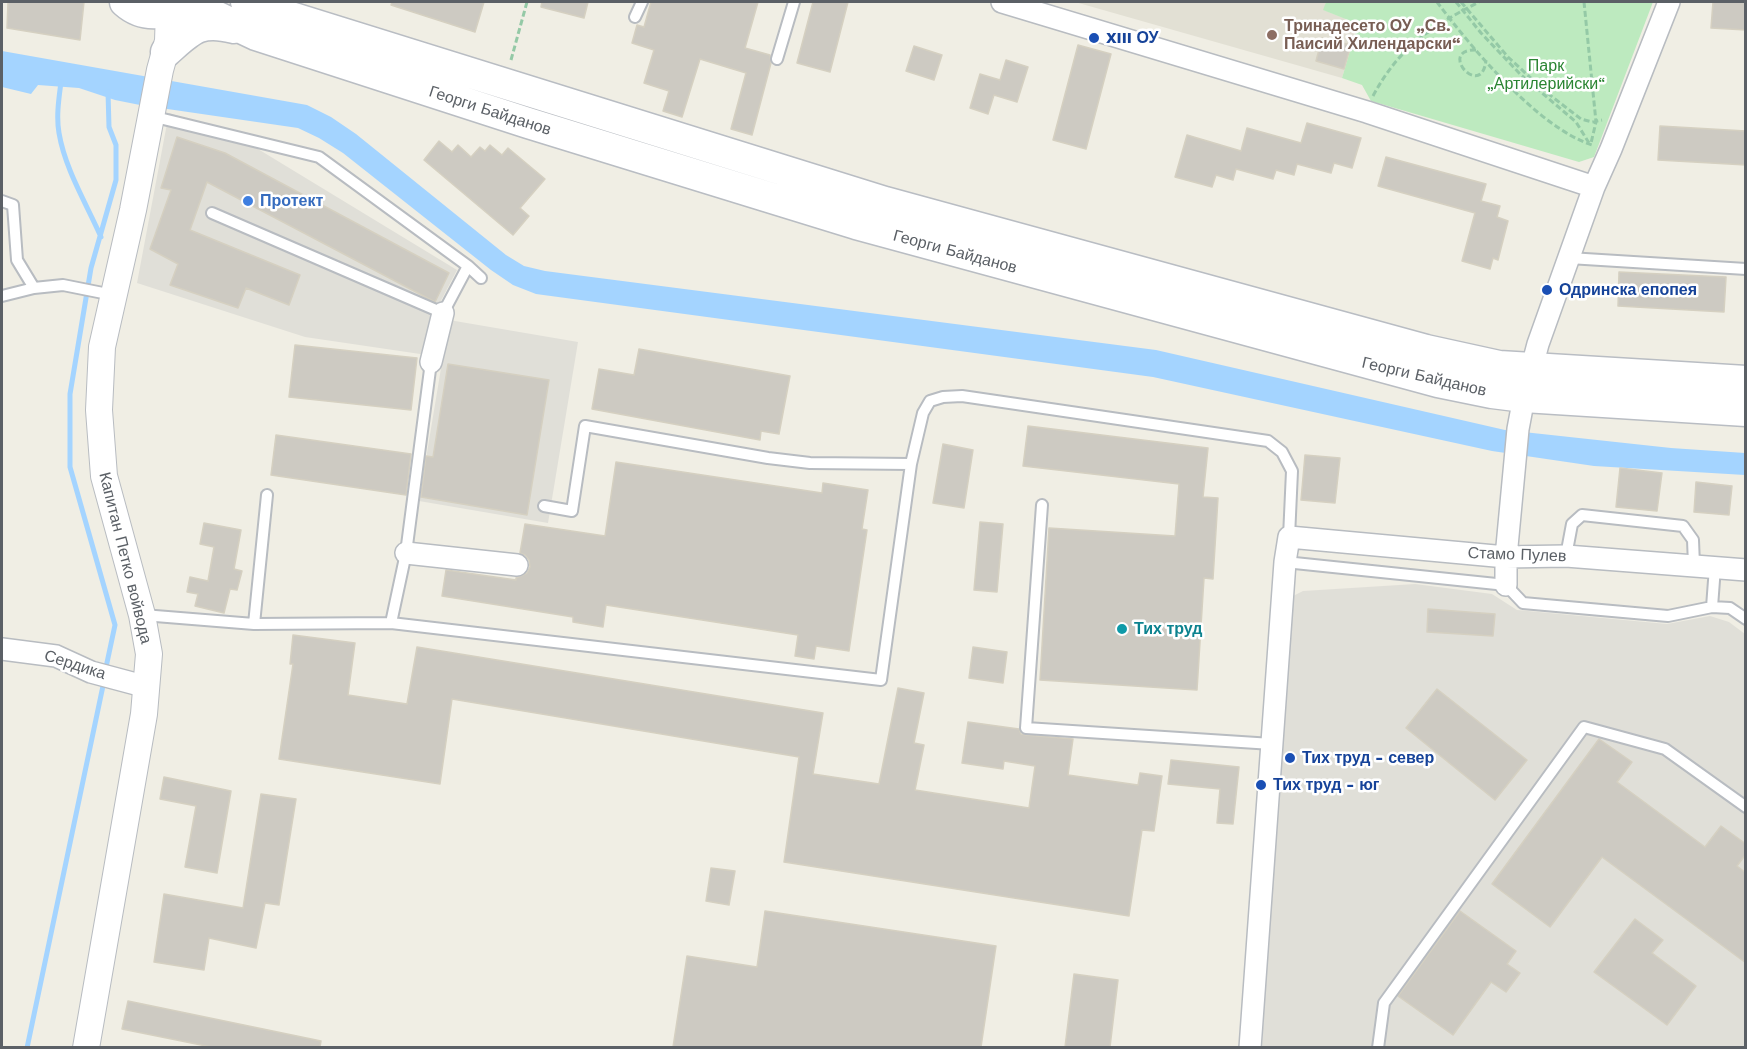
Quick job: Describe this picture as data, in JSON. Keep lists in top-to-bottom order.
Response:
{
  "streets": {
    "main road": ["Георги Байданов"],
    "street": ["Стамо Пулев", "Капитан Петко войвода", "Сердика"]
  },
  "crossings": [
    ["Георги Байданов", "Капитан Петко войвода"],
    ["Капитан Петко войвода", "Сердика"]
  ],
  "parks": ["Парк „Артилерийски“"],
  "places": [
    "Тринадесето ОУ „Св. Паисий Хилендарски“",
    "XIII ОУ",
    "Протект",
    "Одринска епопея",
    "Тих труд",
    "Тих труд - север",
    "Тих труд - юг"
  ]
}
